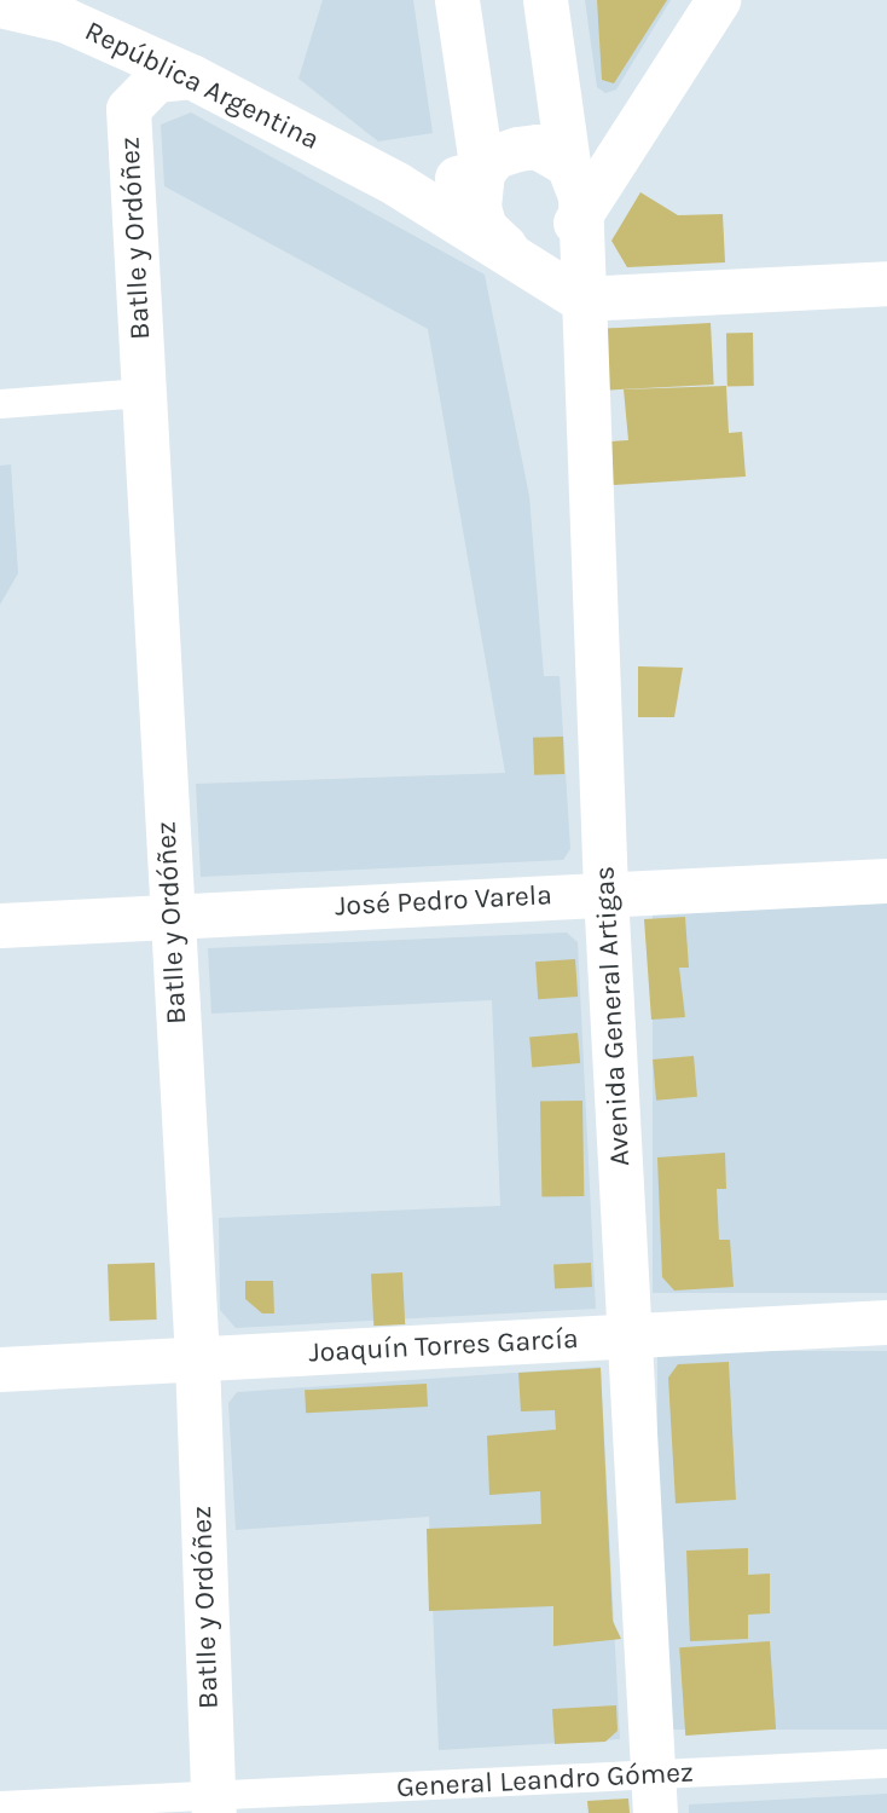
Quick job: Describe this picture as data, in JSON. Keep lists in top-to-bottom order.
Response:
{
  "streets": {
    "street": [
      "República Argentina",
      "Batlle y Ordóñez",
      "José Pedro Varela",
      "Avenida General Artigas",
      "Joaquín Torres García",
      "General Leandro Gómez"
    ]
  },
  "crossings": [
    ["República Argentina", "Batlle y Ordóñez"],
    ["República Argentina", "Avenida General Artigas"],
    ["Batlle y Ordóñez", "José Pedro Varela"],
    ["Batlle y Ordóñez", "Joaquín Torres García"],
    ["Batlle y Ordóñez", "General Leandro Gómez"],
    ["José Pedro Varela", "Avenida General Artigas"],
    ["Avenida General Artigas", "Joaquín Torres García"],
    ["Avenida General Artigas", "General Leandro Gómez"]
  ]
}
